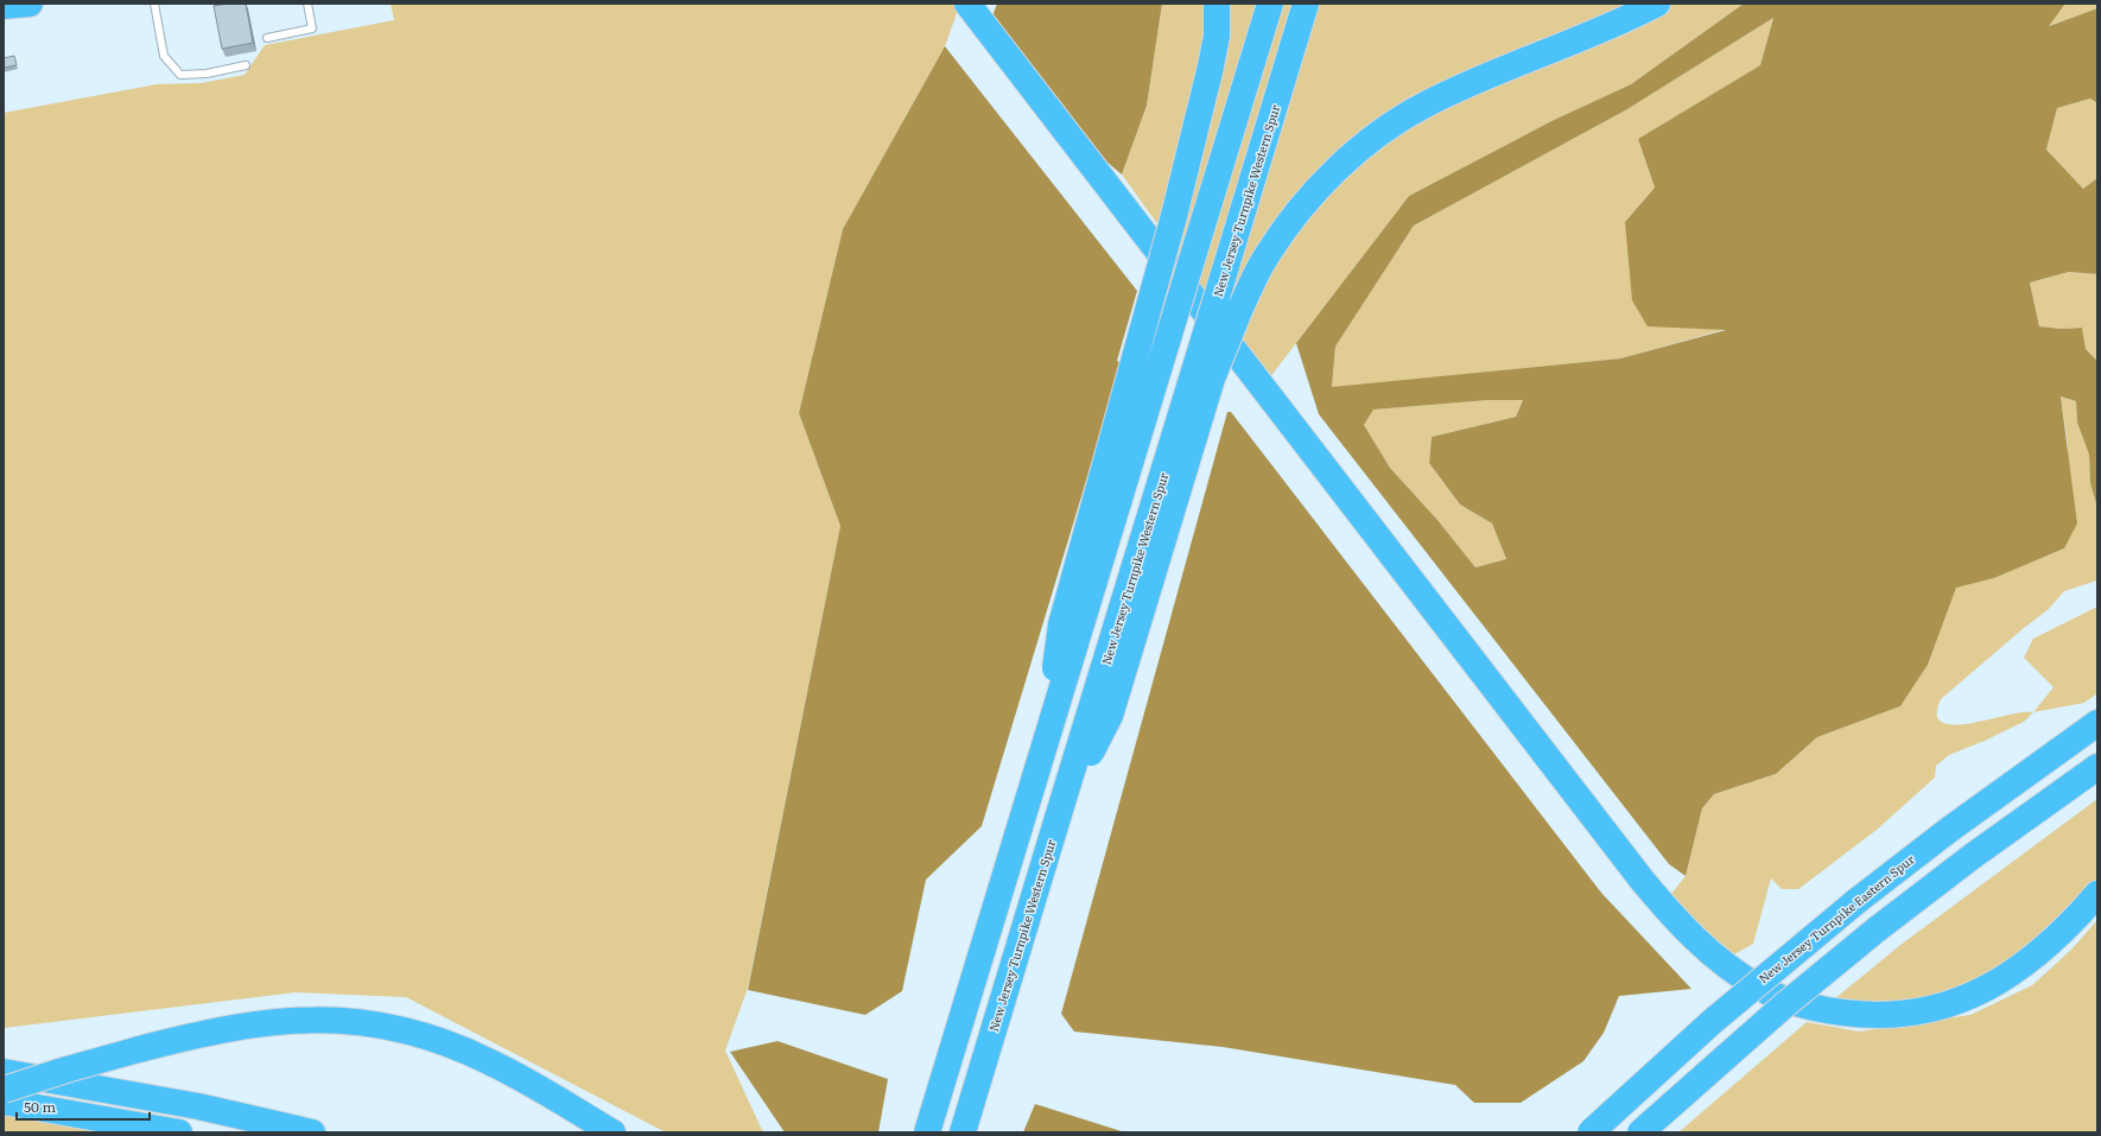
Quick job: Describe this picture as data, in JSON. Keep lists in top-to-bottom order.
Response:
{
  "streets": {
    "highway": ["New Jersey Turnpike Western Spur", "New Jersey Turnpike Eastern Spur"]
  },
  "scale_bar": "50 m"
}
